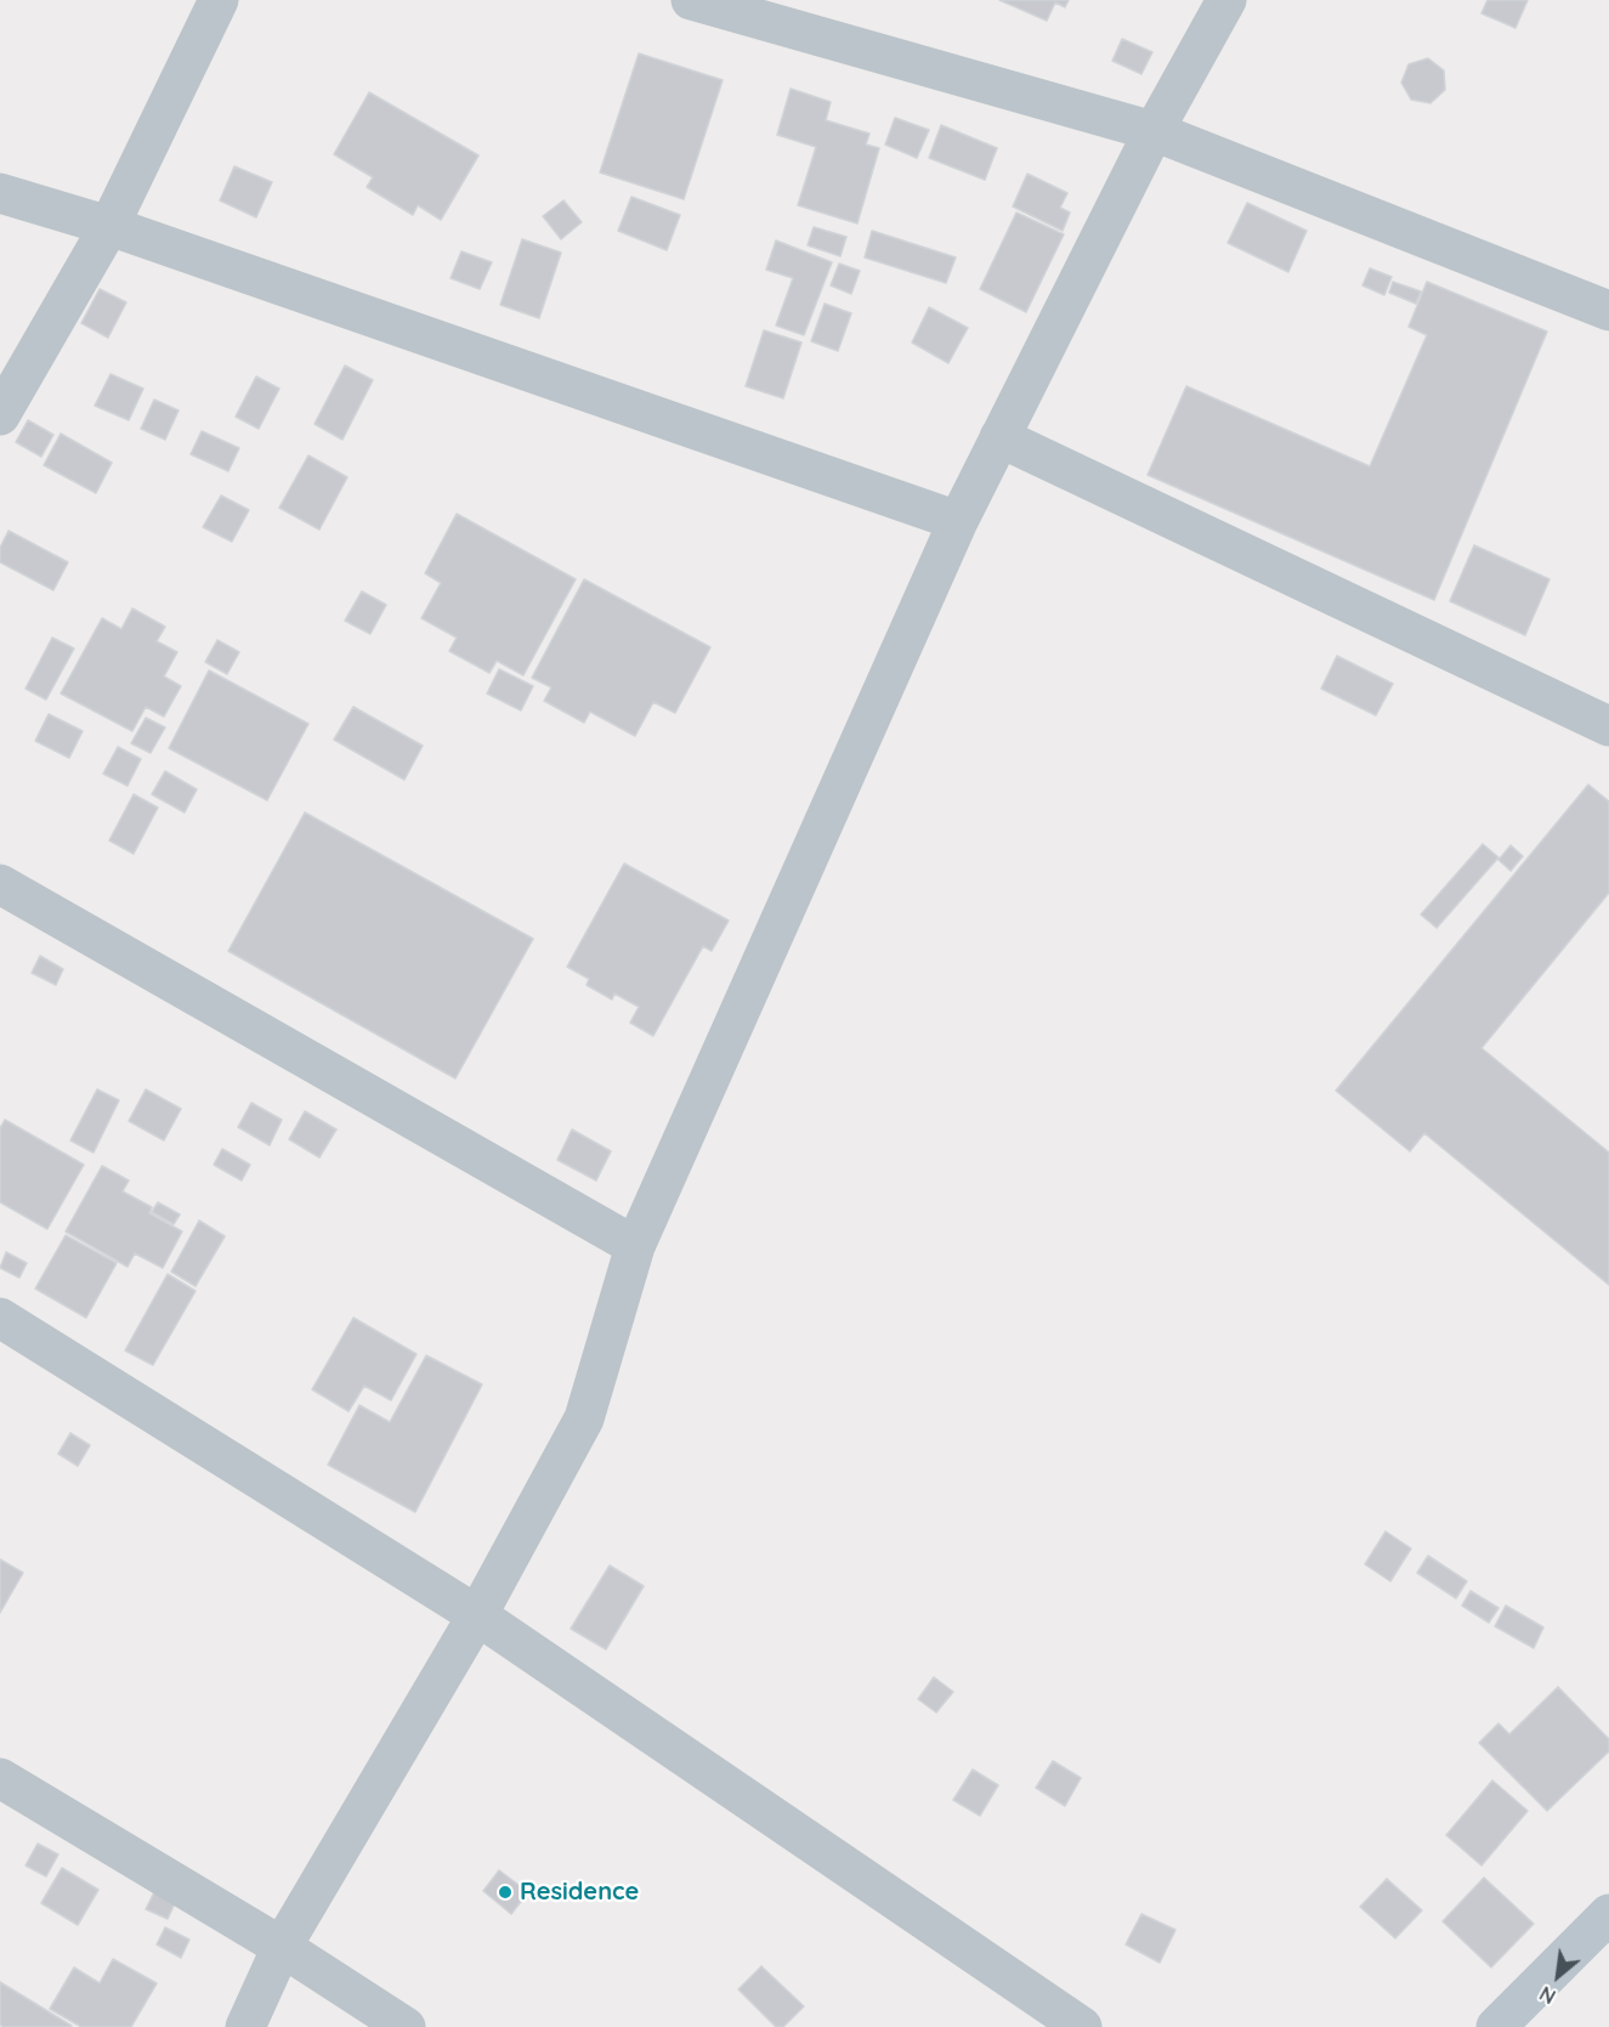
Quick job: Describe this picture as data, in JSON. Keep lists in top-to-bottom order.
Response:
{
  "places": ["Residence"],
  "north": "bottom left"
}
